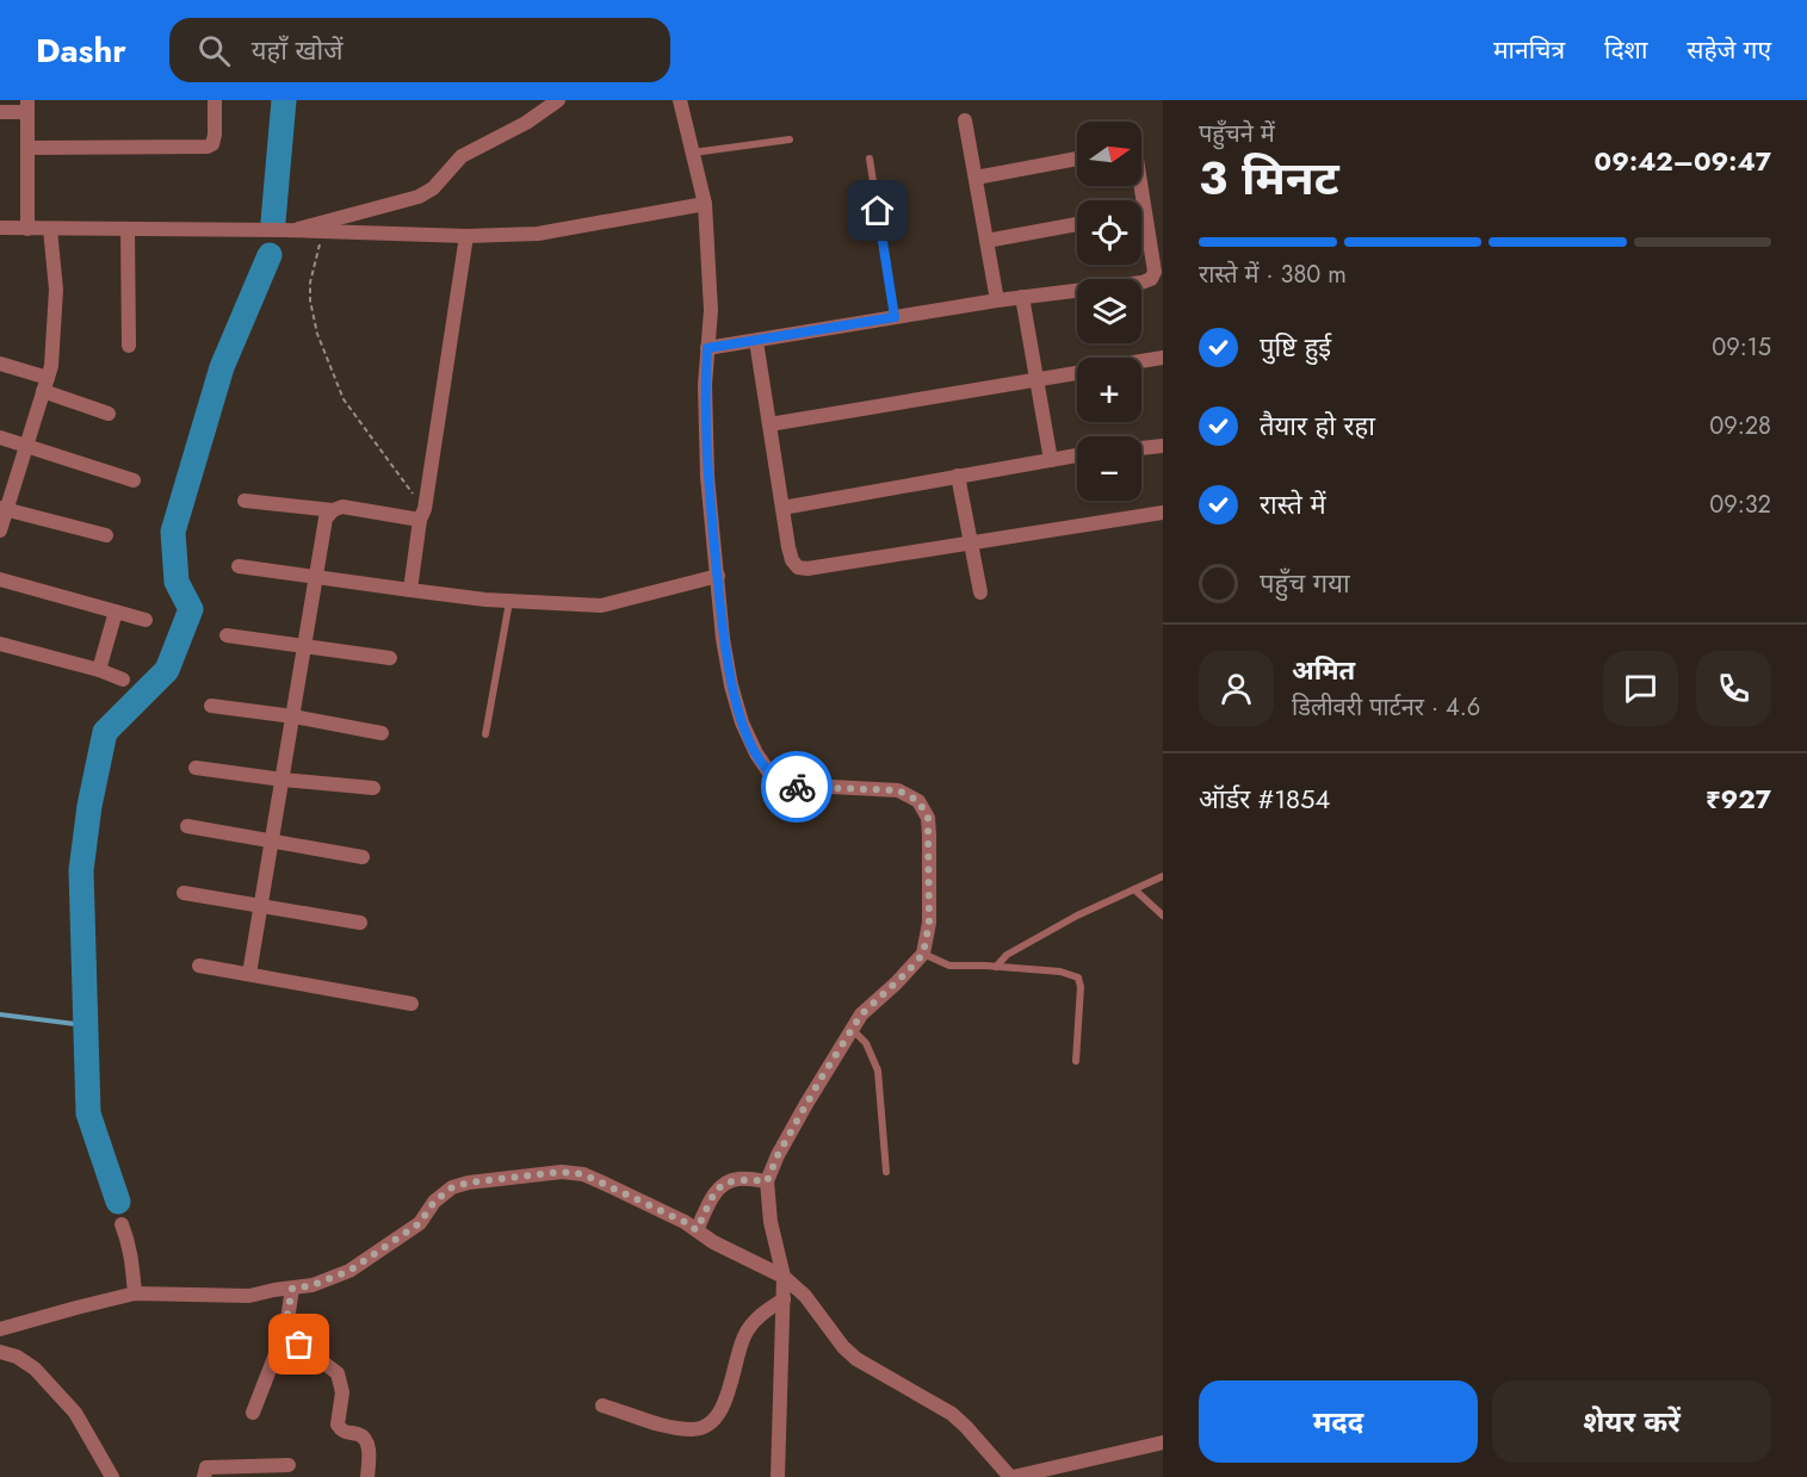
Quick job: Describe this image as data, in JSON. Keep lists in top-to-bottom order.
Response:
{
  "north": "right",
  "page": {
    "header": "Dashr",
    "search": "यहाँ खोजें",
    "nav": ["मानचित्र", "दिशा", "सहेजे गए"],
    "heading": ["3 मिनट", "पहुँचने में", "09:42–09:47"],
    "panel": [
      "अमित",
      "डिलीवरी पार्टनर · 4.6",
      "ऑर्डर #1854",
      "₹927"
    ],
    "map_buttons": ["+", "−"],
    "bar": "रास्ते में · 380 m",
    "list": [
      ["पुष्टि हुई", "09:15"],
      ["तैयार हो रहा", "09:28"],
      ["रास्ते में", "09:32"],
      "पहुँच गया"
    ],
    "buttons": ["मदद", "शेयर करें"]
  }
}
